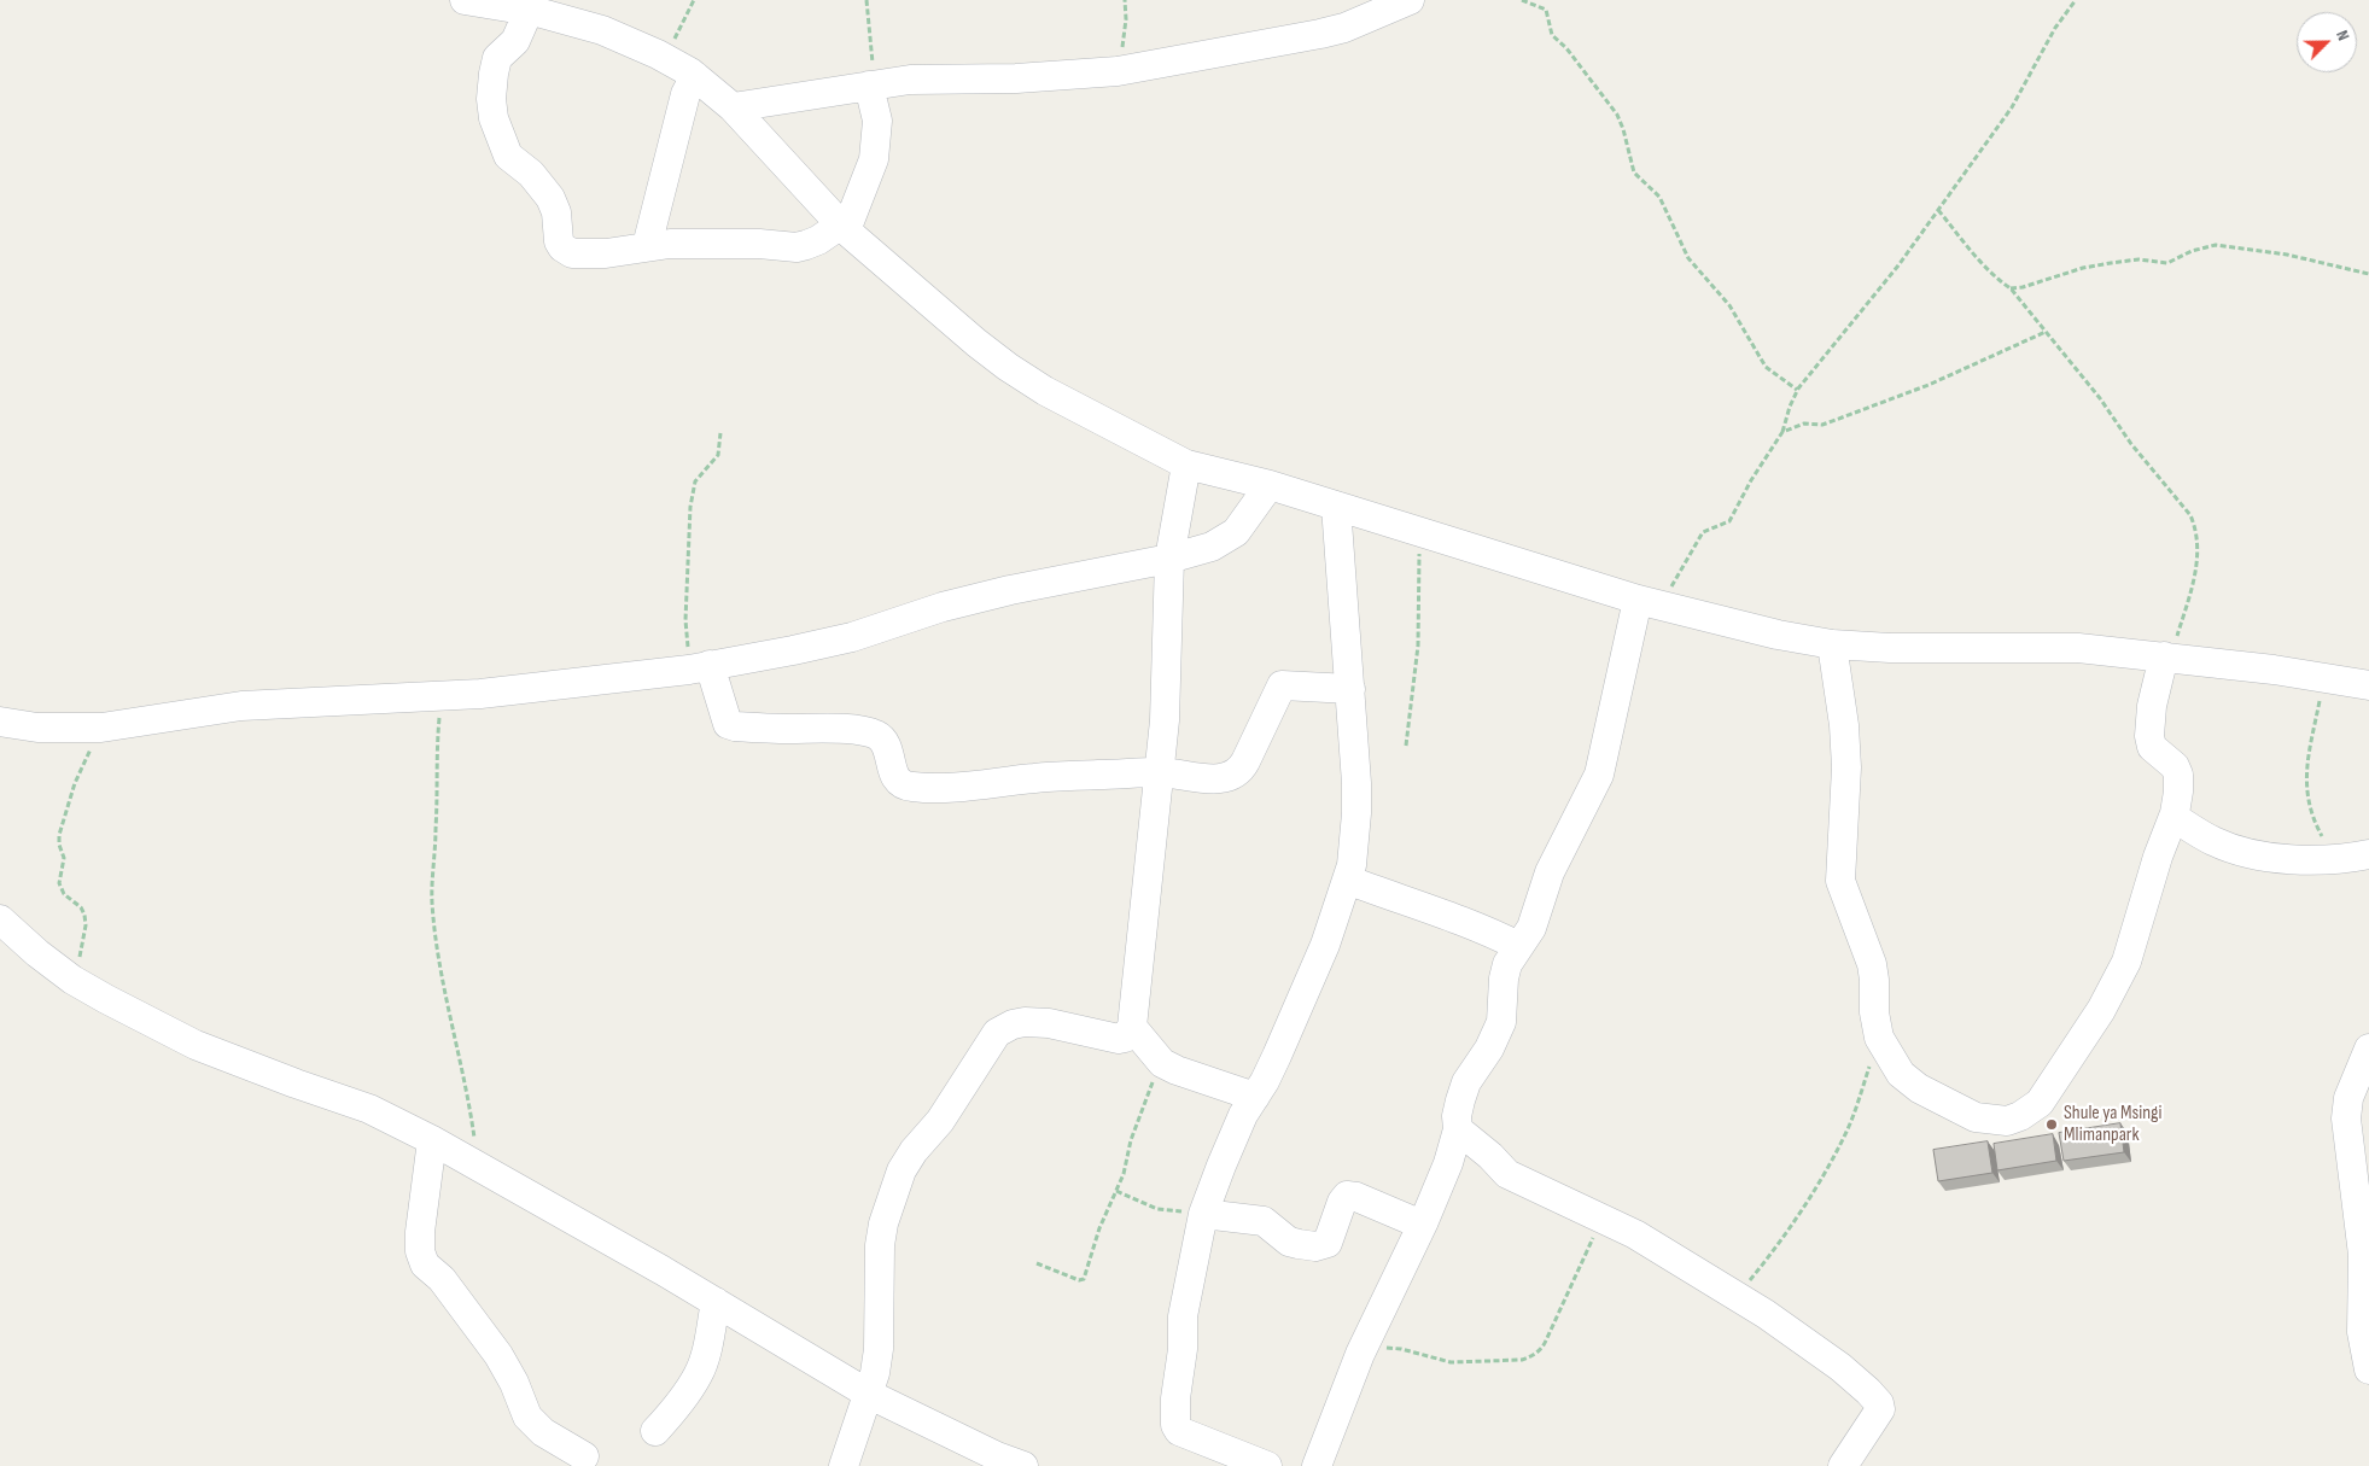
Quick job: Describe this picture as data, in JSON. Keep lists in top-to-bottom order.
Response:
{
  "places": ["Shule ya Msingi Mlimanpark"],
  "north": "top right"
}
